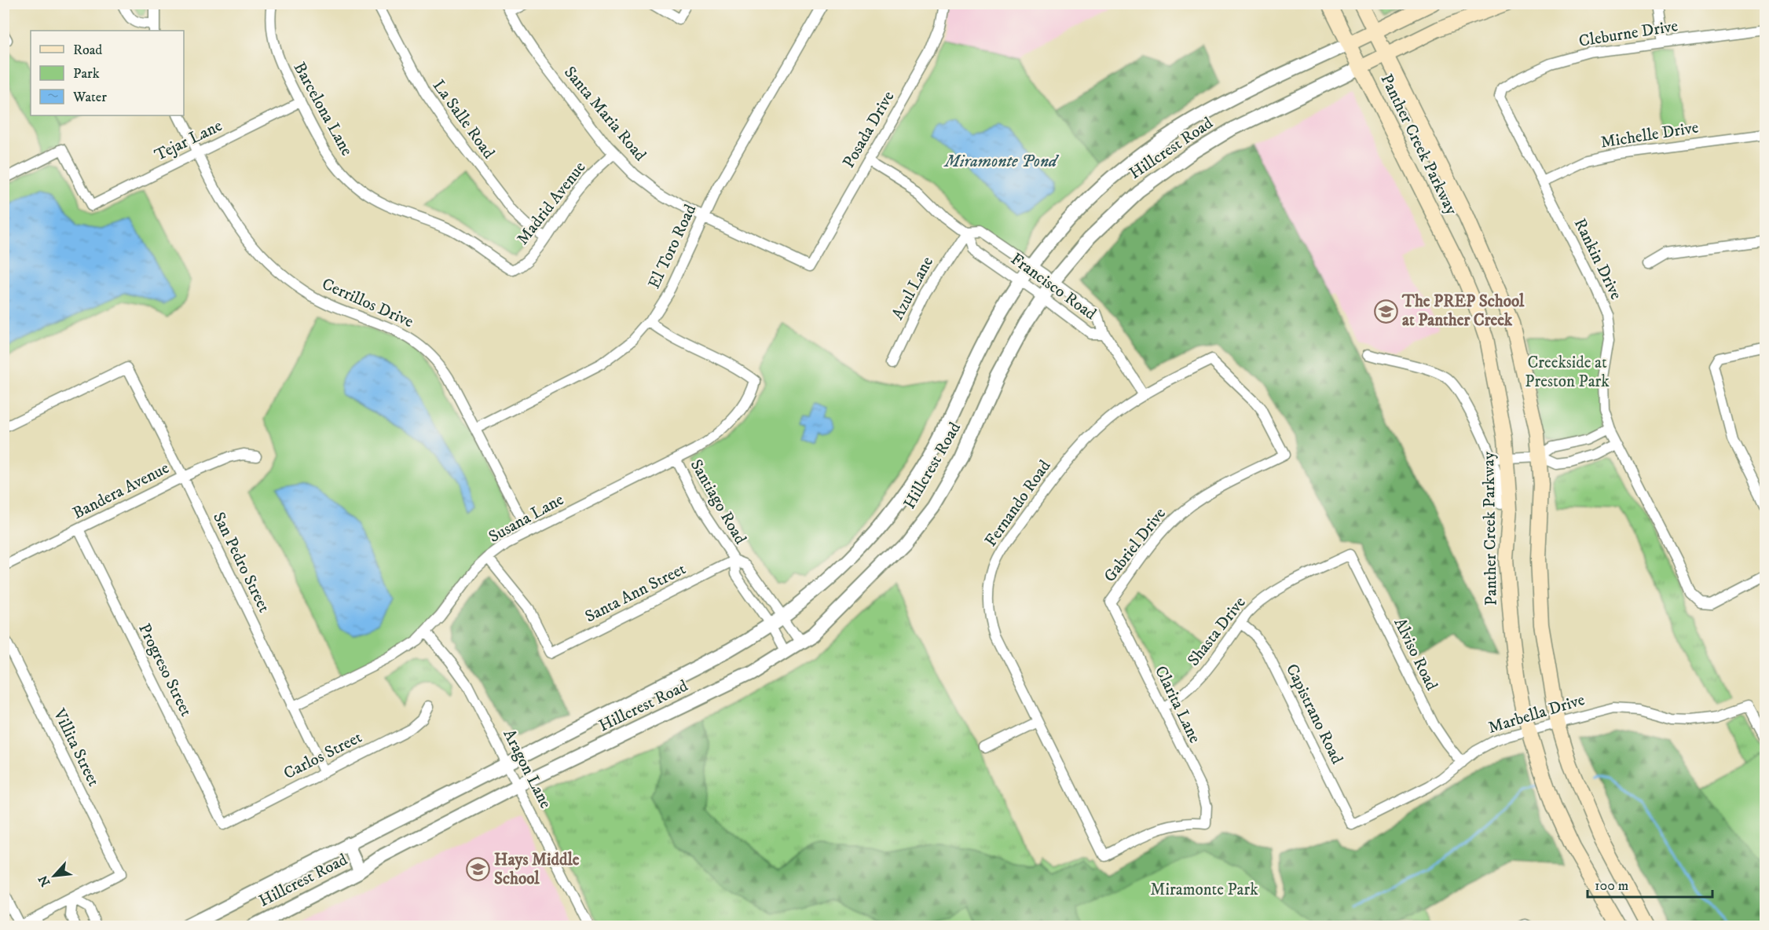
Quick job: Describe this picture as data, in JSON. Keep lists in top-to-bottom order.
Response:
{
  "streets": {
    "main road": ["Panther Creek Parkway", "Hillcrest Road"],
    "street": [
      "Cleburne Drive",
      "Barcelona Lane",
      "Santa Maria Road",
      "La Salle Road",
      "Posada Drive",
      "Michelle Drive",
      "Tejar Lane",
      "Madrid Avenue",
      "El Toro Road",
      "Rankin Drive",
      "Francisco Road",
      "Azul Lane",
      "Cerrillos Drive",
      "Bandera Avenue",
      "Santiago Road",
      "Fernando Road",
      "Susana Lane",
      "Gabriel Drive",
      "San Pedro Street",
      "Santa Ann Street",
      "Shasta Drive",
      "Alviso Road",
      "Progreso Street",
      "Clarita Lane",
      "Capistrano Road",
      "Marbella Drive",
      "Villita Street",
      "Carlos Street",
      "Aragon Lane"
    ]
  },
  "crossings": [
    ["Cleburne Drive", "Rankin Drive"],
    ["Barcelona Lane", "Tejar Lane"],
    ["Barcelona Lane", "Madrid Avenue"],
    ["Santa Maria Road", "Posada Drive"],
    ["Santa Maria Road", "Madrid Avenue"],
    ["Santa Maria Road", "El Toro Road"],
    ["La Salle Road", "Madrid Avenue"],
    ["Posada Drive", "Francisco Road"],
    ["Michelle Drive", "Rankin Drive"],
    ["Tejar Lane", "Cerrillos Drive"],
    ["Panther Creek Parkway", "Hillcrest Road"],
    ["Panther Creek Parkway", "Marbella Drive"],
    ["Hillcrest Road", "Francisco Road"],
    ["Hillcrest Road", "Santiago Road"],
    ["Hillcrest Road", "Aragon Lane"],
    ["El Toro Road", "Cerrillos Drive"],
    ["El Toro Road", "Susana Lane"],
    ["Francisco Road", "Azul Lane"],
    ["Cerrillos Drive", "Susana Lane"],
    ["Bandera Avenue", "San Pedro Street"],
    ["Bandera Avenue", "Progreso Street"],
    ["Santiago Road", "Susana Lane"],
    ["Santiago Road", "Santa Ann Street"],
    ["Fernando Road", "Gabriel Drive"],
    ["Fernando Road", "Clarita Lane"],
    ["Susana Lane", "San Pedro Street"],
    ["Susana Lane", "Santa Ann Street"],
    ["Susana Lane", "Aragon Lane"],
    ["Gabriel Drive", "Clarita Lane"],
    ["San Pedro Street", "Carlos Street"],
    ["Shasta Drive", "Alviso Road"],
    ["Shasta Drive", "Clarita Lane"],
    ["Shasta Drive", "Capistrano Road"],
    ["Alviso Road", "Marbella Drive"],
    ["Progreso Street", "Carlos Street"],
    ["Capistrano Road", "Marbella Drive"]
  ],
  "water": ["Miramonte Pond"],
  "parks": ["Creekside at Preston Park", "Miramonte Park"],
  "places": {
    "school or university": ["The PREP School at Panther Creek", "Hays Middle School"]
  },
  "legend": ["Road", "Park", "Water"],
  "scale_bar": "100 m",
  "north": "bottom left"
}
